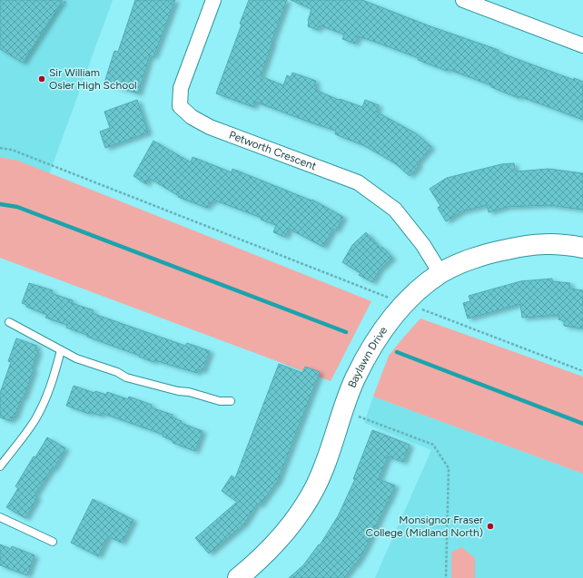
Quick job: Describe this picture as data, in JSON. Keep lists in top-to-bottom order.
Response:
{
  "streets": {
    "street": ["Petworth Crescent", "Baylawn Drive"]
  },
  "crossings": [
    ["Petworth Crescent", "Baylawn Drive"]
  ],
  "places": ["Sir William Osler High School", "Monsignor Fraser College (Midland North)"]
}
